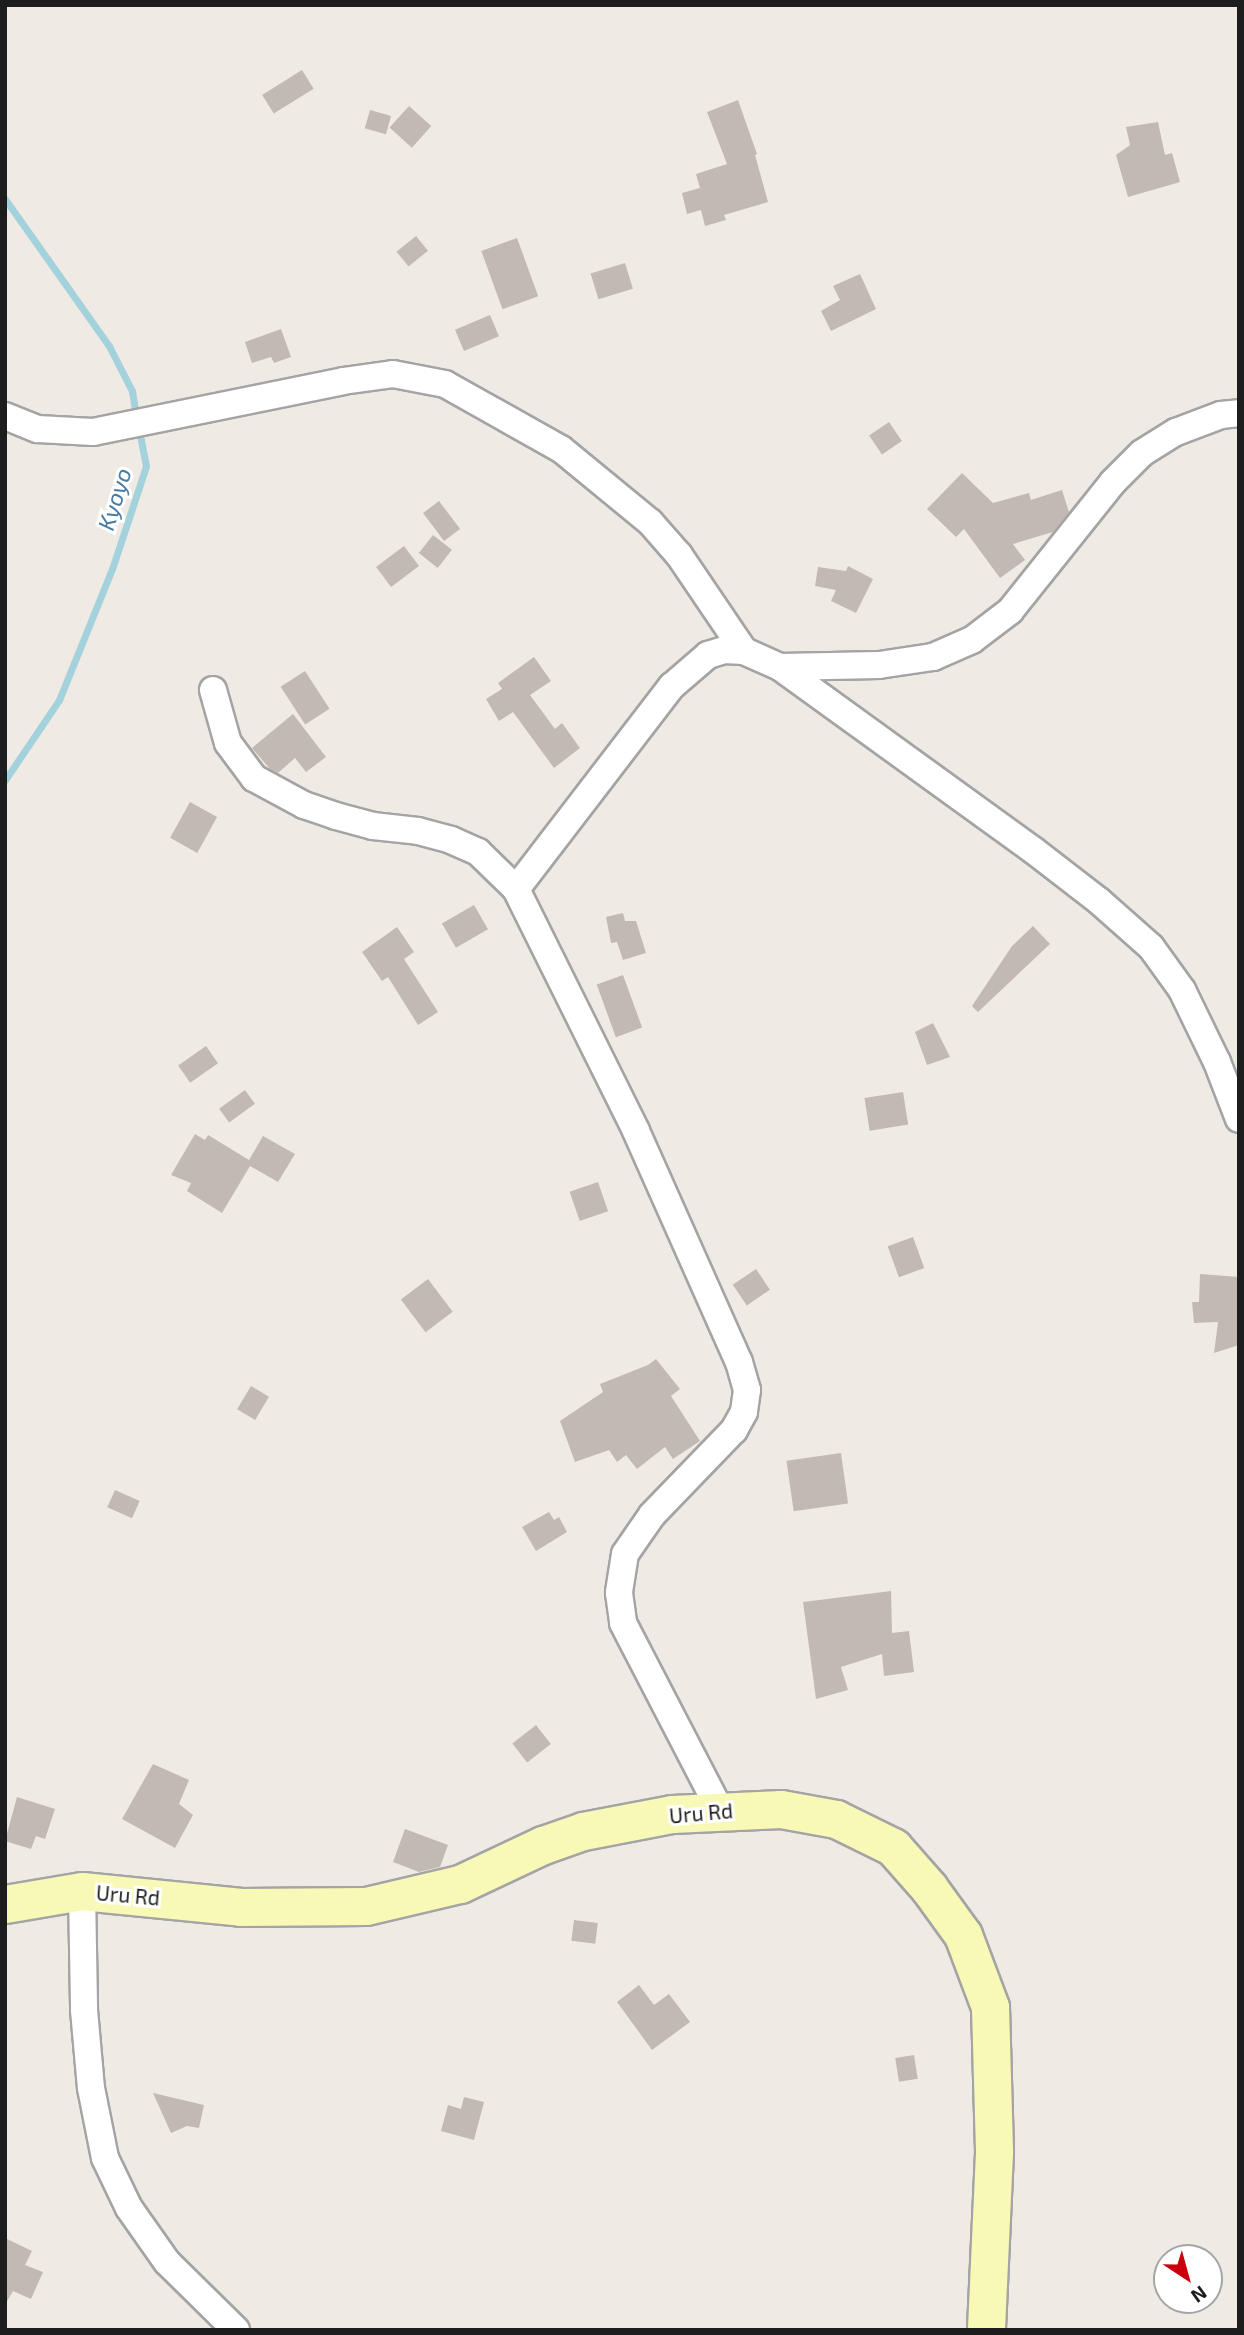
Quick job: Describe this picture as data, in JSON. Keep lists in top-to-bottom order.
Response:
{
  "streets": {
    "street": ["Uru Rd"]
  },
  "water": ["Kyoyo"],
  "north": "bottom right"
}
